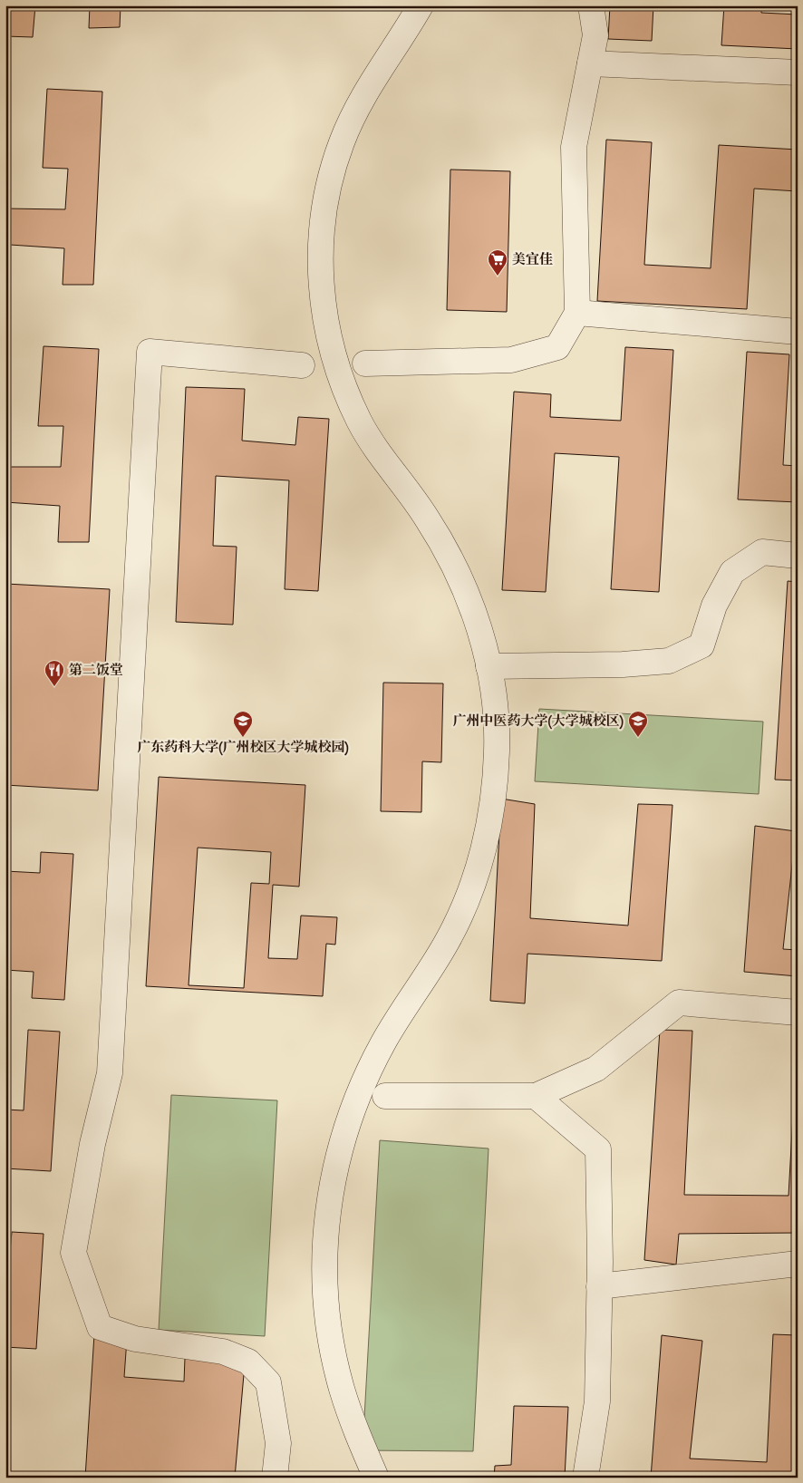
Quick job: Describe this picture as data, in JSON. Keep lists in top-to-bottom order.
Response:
{
  "places": {
    "supermarket": ["美宜佳"],
    "restaurant": ["第二饭堂"],
    "school or university": ["广东药科大学(广州校区大学城校园)", "广州中医药大学(大学城校区)"]
  }
}
